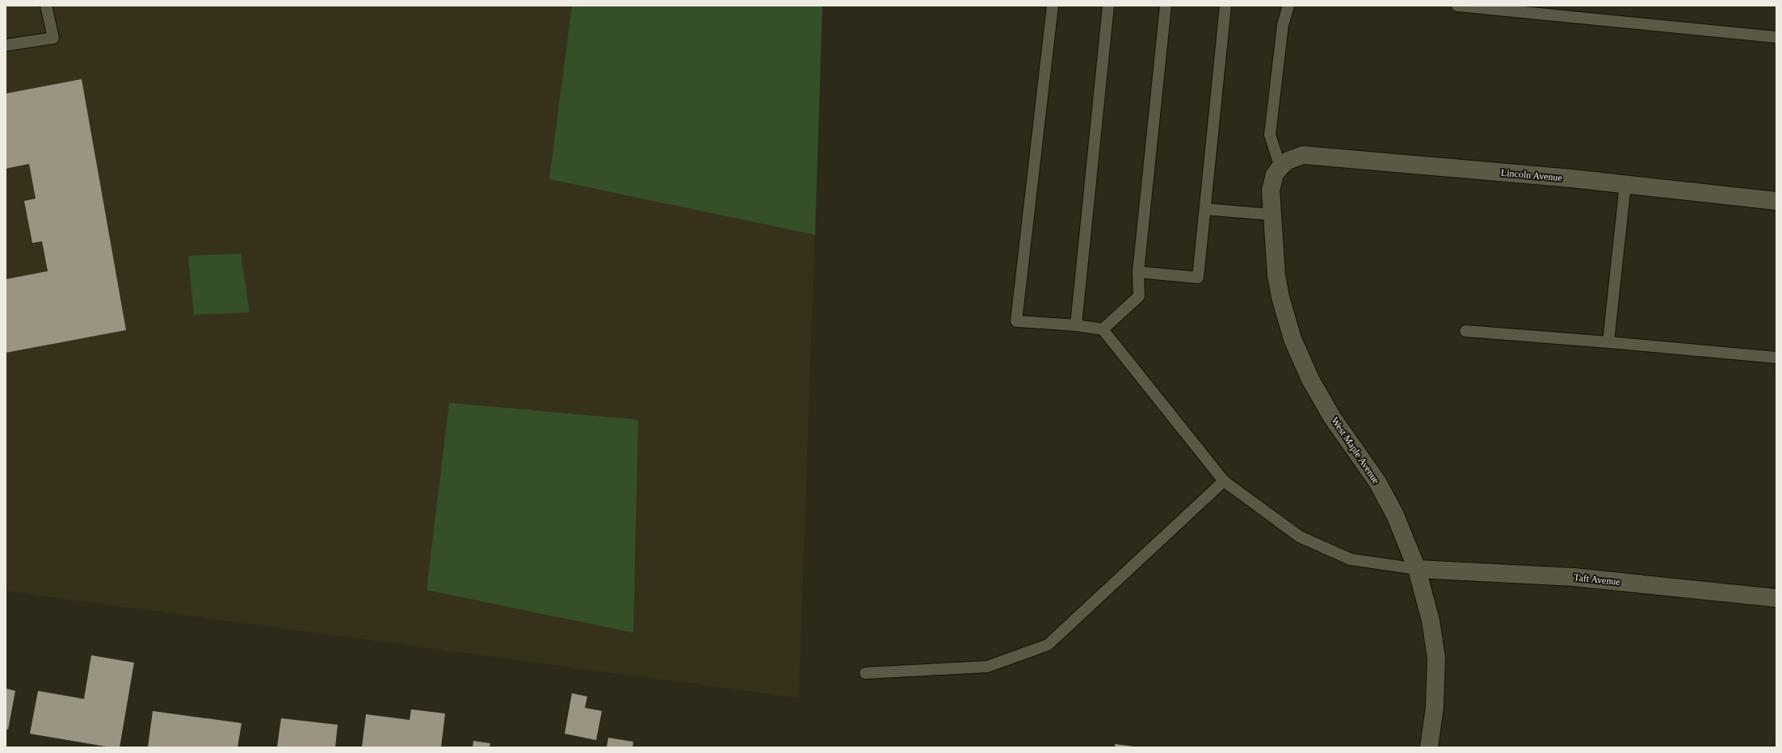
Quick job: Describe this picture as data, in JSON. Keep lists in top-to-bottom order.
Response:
{
  "streets": {
    "street": ["Lincoln Avenue", "West Maple Avenue", "Taft Avenue"]
  },
  "crossings": [
    ["Lincoln Avenue", "West Maple Avenue"],
    ["West Maple Avenue", "Taft Avenue"]
  ]
}
